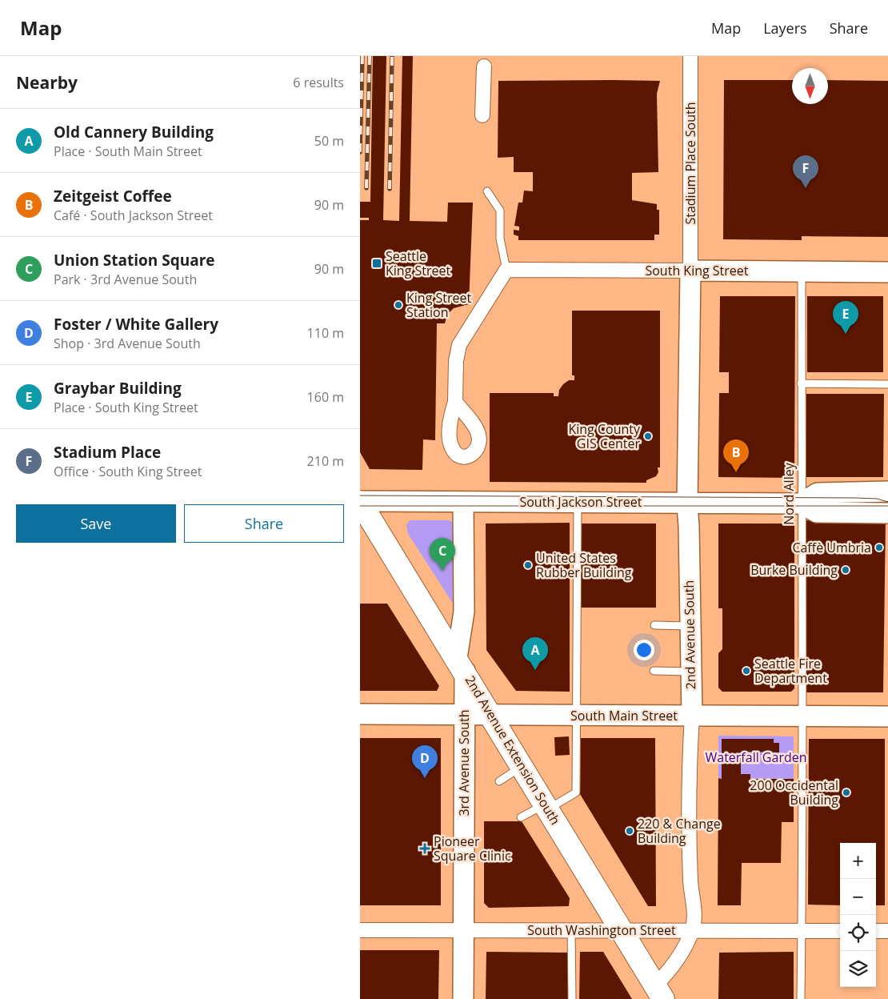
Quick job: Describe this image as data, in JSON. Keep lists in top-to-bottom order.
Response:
{
  "streets": {
    "main road": ["2nd Avenue Extension South"],
    "street": [
      "Stadium Place South",
      "South King Street",
      "South Jackson Street",
      "2nd Avenue South",
      "South Main Street",
      "3rd Avenue South",
      "South Washington Street"
    ],
    "lane": ["Nord Alley"]
  },
  "crossings": [
    ["Stadium Place South", "South King Street"],
    ["Stadium Place South", "2nd Avenue South"],
    ["South King Street", "Nord Alley"],
    ["South King Street", "2nd Avenue South"],
    ["Nord Alley", "South Jackson Street"],
    ["Nord Alley", "South Main Street"],
    ["Nord Alley", "South Washington Street"],
    ["South Jackson Street", "2nd Avenue South"],
    ["South Jackson Street", "2nd Avenue Extension South"],
    ["South Jackson Street", "3rd Avenue South"],
    ["2nd Avenue South", "South Main Street"],
    ["2nd Avenue South", "2nd Avenue Extension South"],
    ["2nd Avenue South", "South Washington Street"],
    ["South Main Street", "2nd Avenue Extension South"],
    ["South Main Street", "3rd Avenue South"],
    ["2nd Avenue Extension South", "3rd Avenue South"],
    ["2nd Avenue Extension South", "South Washington Street"],
    ["3rd Avenue South", "South Washington Street"]
  ],
  "parks": ["Waterfall Garden"],
  "places": {
    "transit": ["Seattle King Street"],
    "other": [
      "King Street Station",
      "King County GIS Center",
      "Caffè Umbria",
      "United States Rubber Building",
      "Burke Building",
      "Seattle Fire Department",
      "200 Occidental Building",
      "220 & Change Building"
    ],
    "health": ["Pioneer Square Clinic"]
  },
  "north": "bottom",
  "page": {
    "header": "Map",
    "nav": ["Map", "Layers", "Share"],
    "heading": ["Nearby", "6 results"],
    "list": [
      {
        "mark": "A",
        "name": "Old Cannery Building",
        "note": "Place · South Main Street",
        "value": "50 m"
      },
      {
        "mark": "B",
        "name": "Zeitgeist Coffee",
        "note": "Café · South Jackson Street",
        "value": "90 m"
      },
      {
        "mark": "C",
        "name": "Union Station Square",
        "note": "Park · 3rd Avenue South",
        "value": "90 m"
      },
      {
        "mark": "D",
        "name": "Foster / White Gallery",
        "note": "Shop · 3rd Avenue South",
        "value": "110 m"
      },
      {
        "mark": "E",
        "name": "Graybar Building",
        "note": "Place · South King Street",
        "value": "160 m"
      },
      {
        "mark": "F",
        "name": "Stadium Place",
        "note": "Office · South King Street",
        "value": "210 m"
      }
    ],
    "pins": [
      "F",
      "E",
      "B",
      "C",
      "A",
      "D"
    ],
    "buttons": ["Save", "Share"],
    "map_buttons": ["+", "−"]
  }
}
